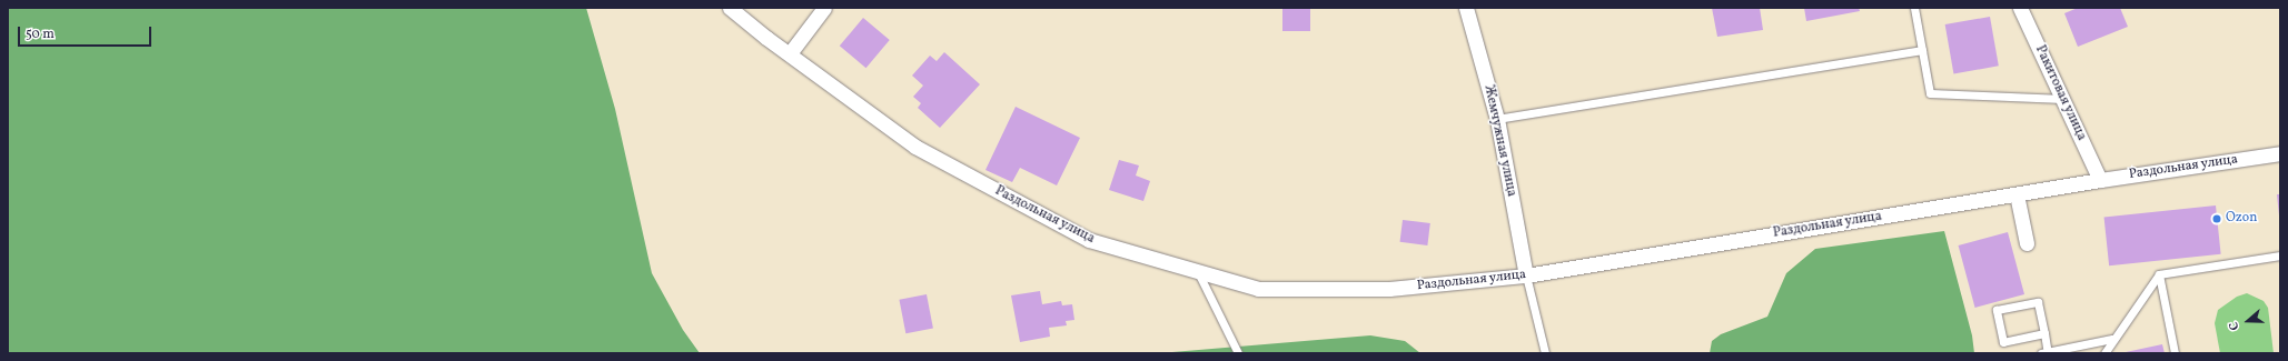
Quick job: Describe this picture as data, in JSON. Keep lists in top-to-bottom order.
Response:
{
  "streets": {
    "street": ["Ракитовая улица", "Жемчужная улица", "Раздольная улица"]
  },
  "crossings": [
    ["Ракитовая улица", "Раздольная улица"],
    ["Жемчужная улица", "Раздольная улица"]
  ],
  "places": ["Ozon"],
  "scale_bar": "50 m",
  "north": "left"
}
